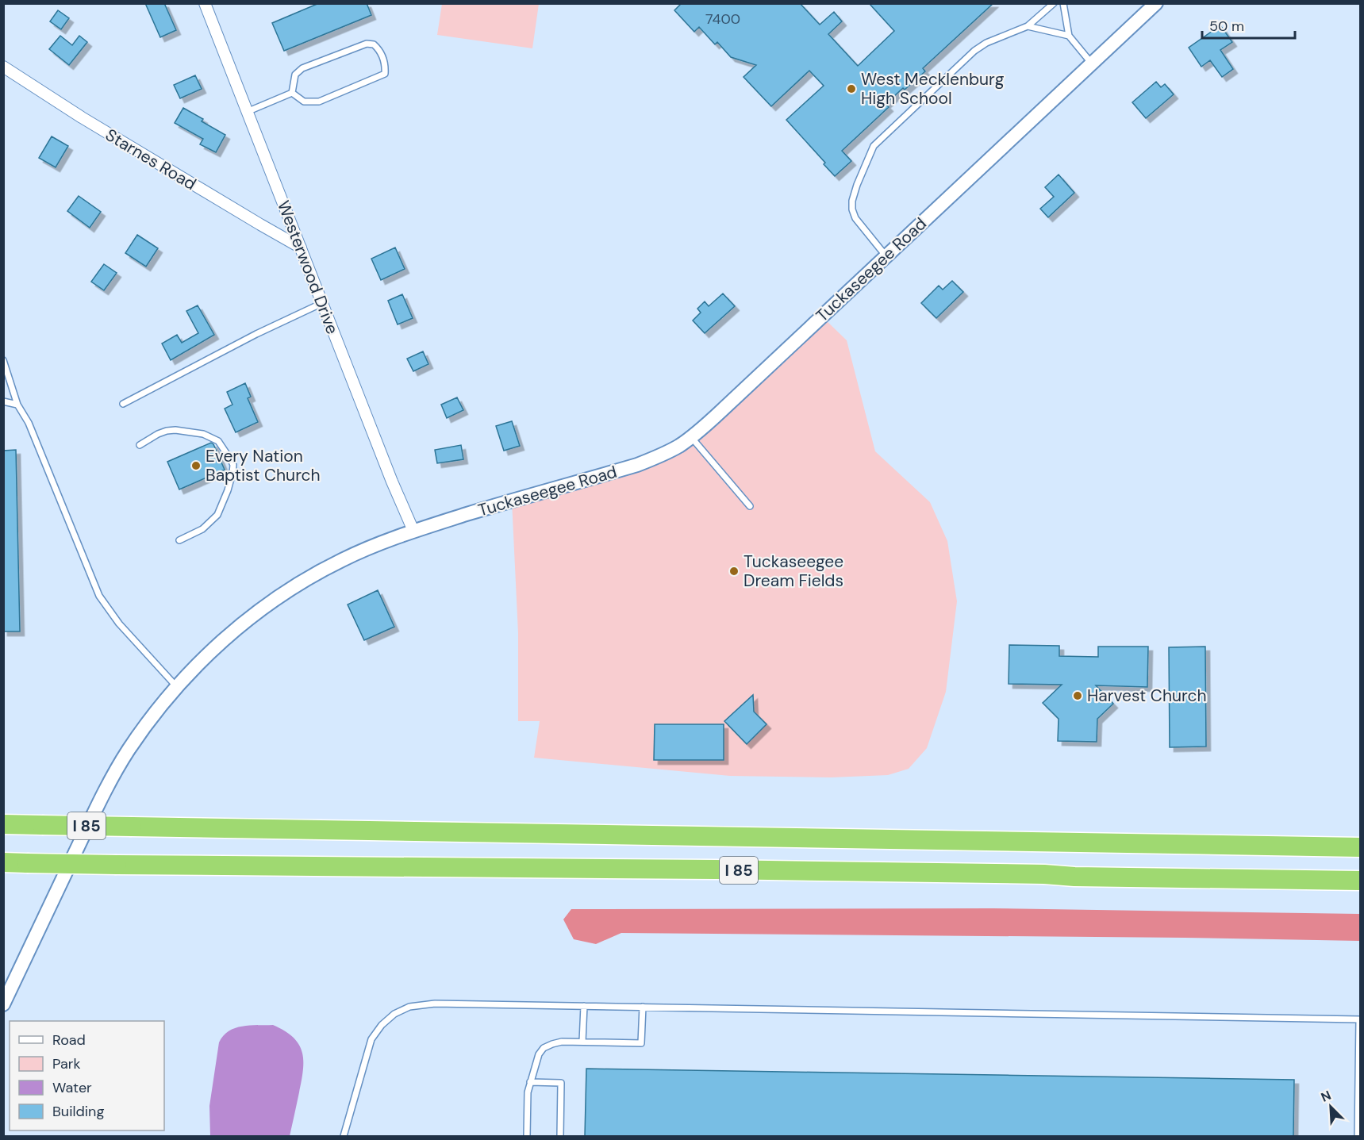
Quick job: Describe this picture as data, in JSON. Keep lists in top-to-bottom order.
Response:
{
  "streets": {
    "highway": ["I 85"],
    "street": ["Starnes Road", "Westerwood Drive", "Tuckaseegee Road"]
  },
  "crossings": [
    ["Starnes Road", "Westerwood Drive"],
    ["Westerwood Drive", "Tuckaseegee Road"]
  ],
  "places": [
    "West Mecklenburg High School",
    "Every Nation Baptist Church",
    "Tuckaseegee Dream Fields",
    "Harvest Church"
  ],
  "house_numbers": ["7400"],
  "legend": [
    "Road",
    "Park",
    "Water",
    "Building"
  ],
  "scale_bar": "50 m",
  "north": "top left"
}
